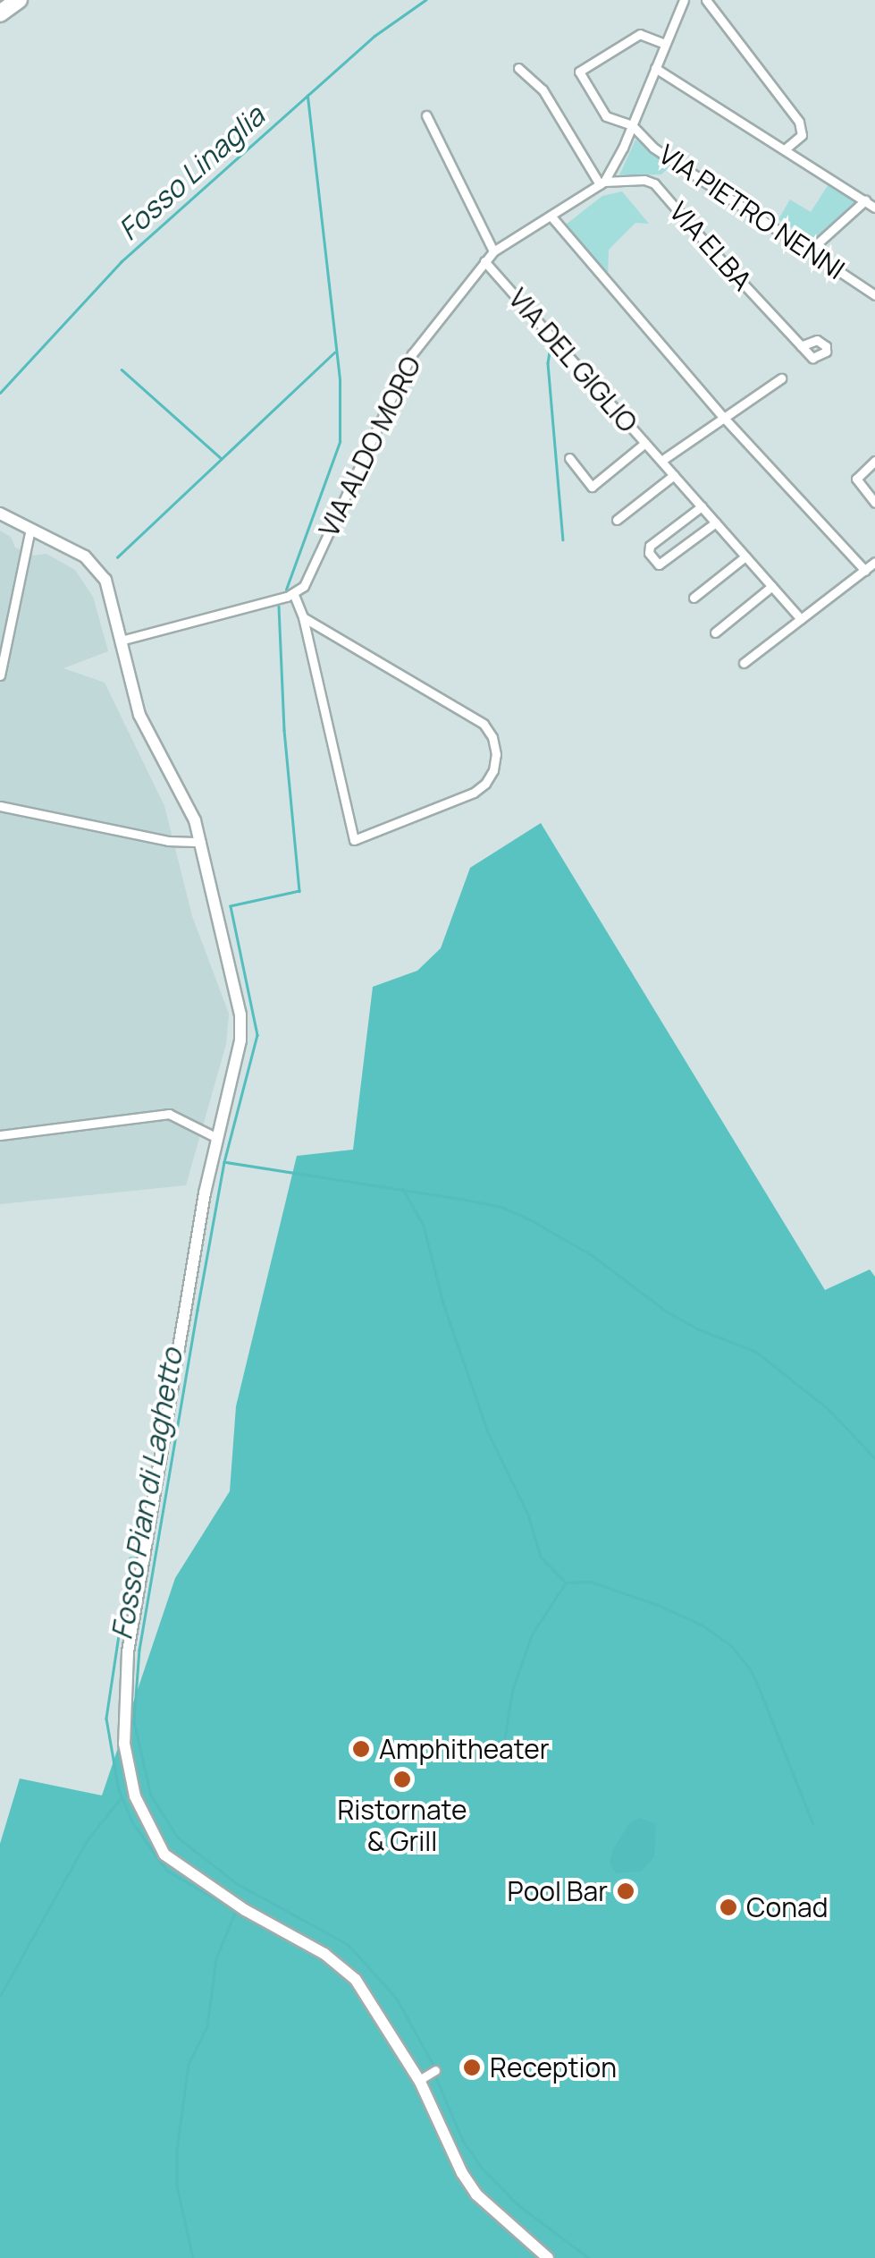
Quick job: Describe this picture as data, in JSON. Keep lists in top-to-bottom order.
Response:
{
  "streets": {
    "street": [
      "VIA PIETRO NENNI",
      "VIA ELBA",
      "VIA DEL GIGLIO",
      "VIA ALDO MORO"
    ]
  },
  "crossings": [
    ["VIA ELBA", "VIA ALDO MORO"],
    ["VIA DEL GIGLIO", "VIA ALDO MORO"]
  ],
  "water": ["Fosso Linaglia", "Fosso Pian di Laghetto"],
  "places": [
    "Amphitheater",
    "Ristornate & Grill",
    "Pool Bar",
    "Conad",
    "Reception"
  ]
}
